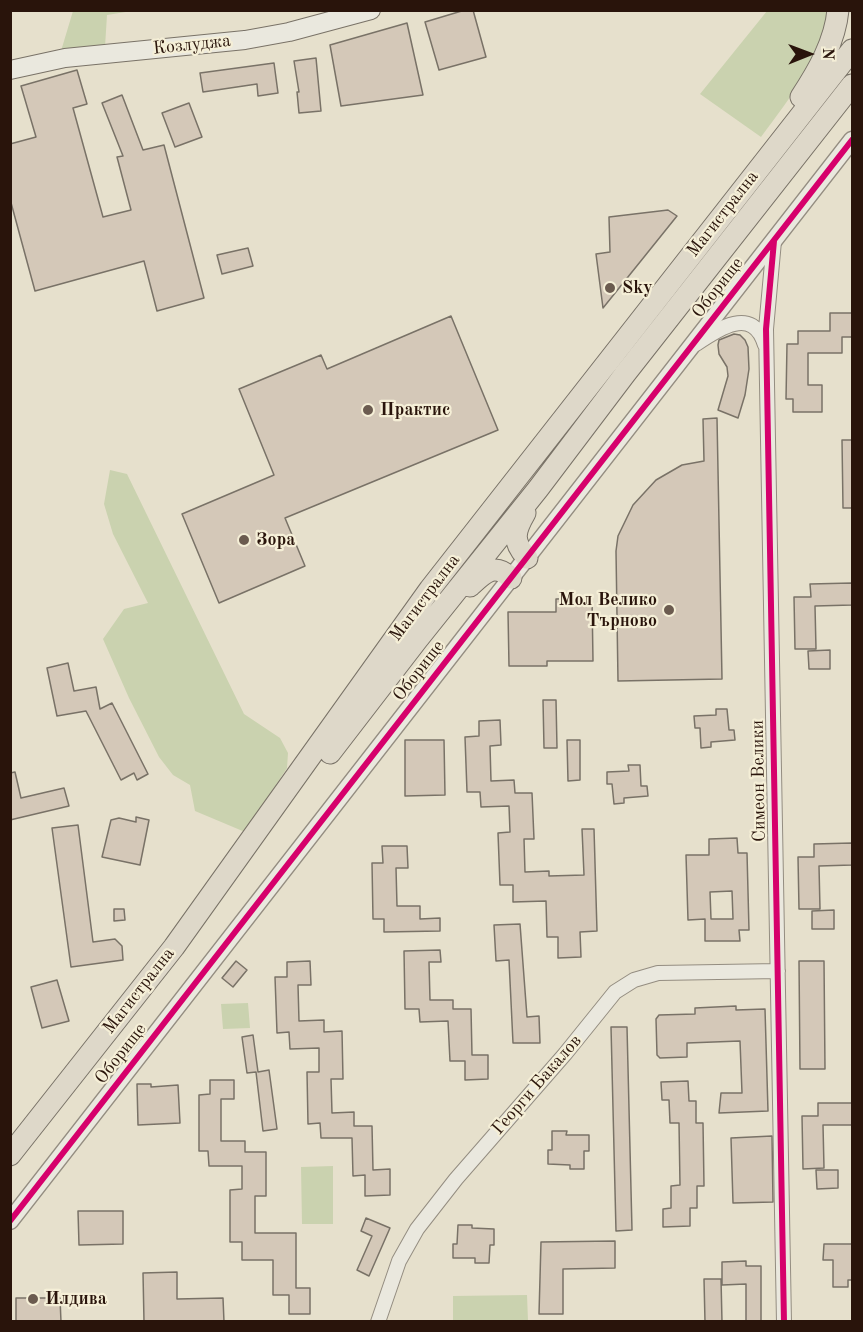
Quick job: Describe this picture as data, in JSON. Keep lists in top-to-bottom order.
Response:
{
  "streets": {
    "main road": ["Козлуджа", "Магистрална"],
    "street": ["Оборище", "Симеон Велики", "Георги Бакалов"]
  },
  "crossings": [
    ["Оборище", "Симеон Велики"],
    ["Симеон Велики", "Георги Бакалов"]
  ],
  "places": [
    "Sky",
    "Практис",
    "Зора",
    "Мол Велико Търново",
    "Илдива"
  ],
  "north": "right"
}
